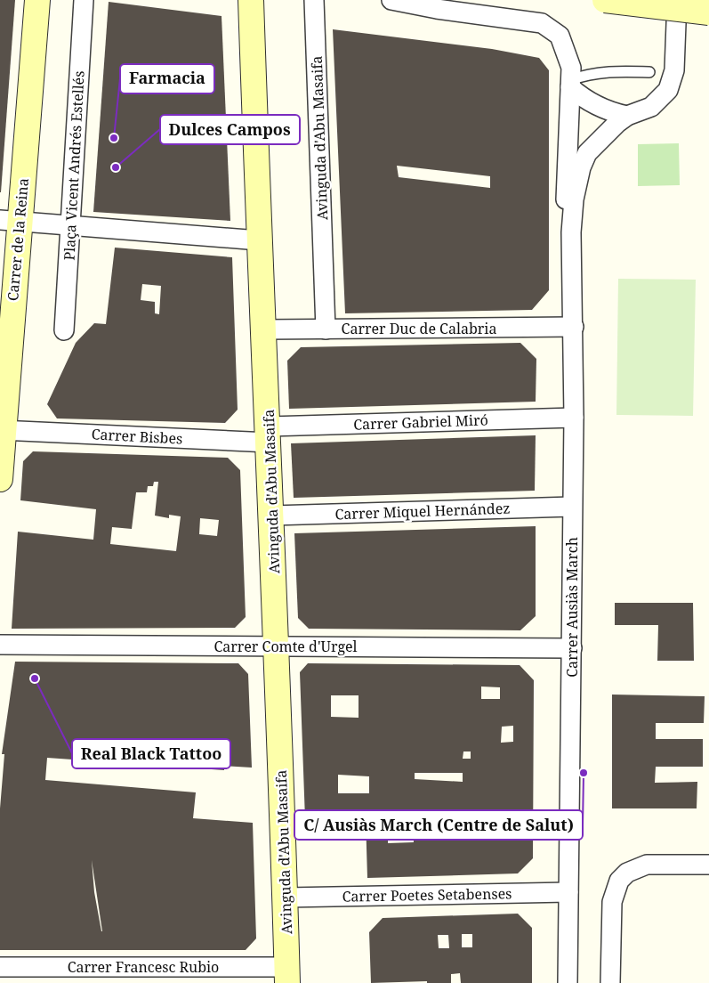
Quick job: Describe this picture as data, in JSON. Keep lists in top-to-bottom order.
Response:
{
  "streets": {
    "street": [
      "Avinguda d'Abu Masaifa",
      "Plaça Vicent Andrés Estellés",
      "Carrer de la Reina",
      "Carrer Duc de Calabria",
      "Carrer Gabriel Miró",
      "Carrer Bisbes",
      "Carrer Miquel Hernández",
      "Carrer Ausiàs March",
      "Carrer Comte d'Urgel",
      "Carrer Poetes Setabenses",
      "Carrer Francesc Rubio"
    ]
  },
  "crossings": [
    ["Avinguda d'Abu Masaifa", "Carrer Duc de Calabria"],
    ["Avinguda d'Abu Masaifa", "Carrer Gabriel Miró"],
    ["Avinguda d'Abu Masaifa", "Carrer Bisbes"],
    ["Avinguda d'Abu Masaifa", "Carrer Miquel Hernández"],
    ["Avinguda d'Abu Masaifa", "Carrer Comte d'Urgel"],
    ["Avinguda d'Abu Masaifa", "Carrer Poetes Setabenses"],
    ["Avinguda d'Abu Masaifa", "Carrer Francesc Rubio"],
    ["Carrer de la Reina", "Carrer Bisbes"],
    ["Carrer Duc de Calabria", "Carrer Ausiàs March"],
    ["Carrer Gabriel Miró", "Carrer Bisbes"],
    ["Carrer Gabriel Miró", "Carrer Ausiàs March"],
    ["Carrer Miquel Hernández", "Carrer Ausiàs March"],
    ["Carrer Ausiàs March", "Carrer Comte d'Urgel"],
    ["Carrer Ausiàs March", "Carrer Poetes Setabenses"]
  ],
  "places": [
    "Farmacia",
    "Dulces Campos",
    "Real Black Tattoo",
    "C/ Ausiàs March (Centre de Salut)"
  ]
}
